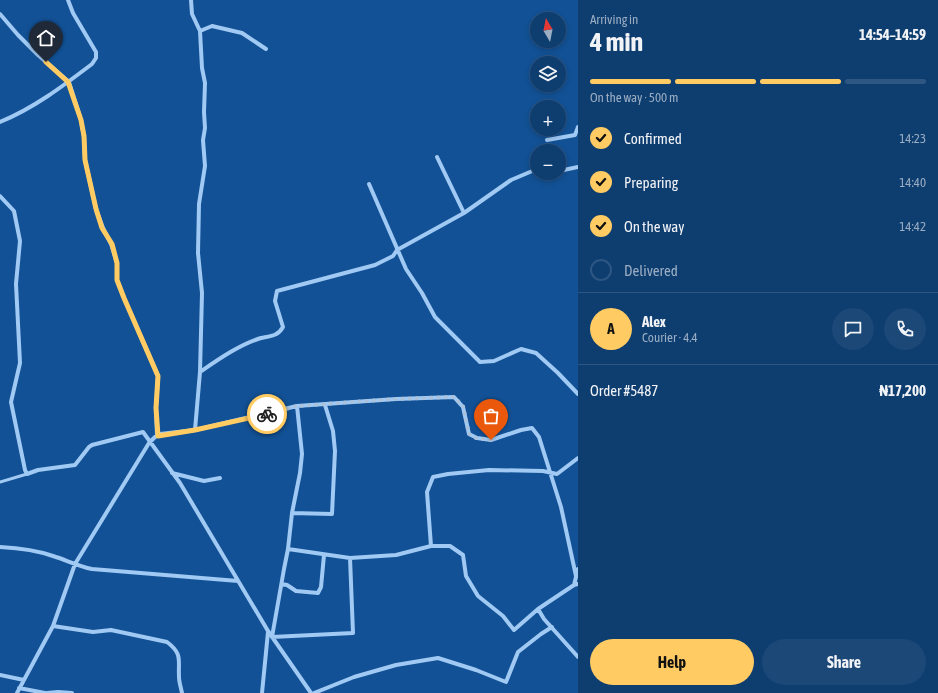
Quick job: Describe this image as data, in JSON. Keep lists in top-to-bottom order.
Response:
{
  "north": "top",
  "page": {
    "heading": ["4 min", "Arriving in", "14:54–14:59"],
    "panel": [
      "Alex",
      "Courier · 4.4",
      "Order #5487",
      "₦17,200"
    ],
    "map_buttons": ["+", "−"],
    "bar": "On the way · 500 m",
    "list": [
      ["Confirmed", "14:23"],
      ["Preparing", "14:40"],
      ["On the way", "14:42"],
      "Delivered"
    ],
    "round": "A",
    "buttons": ["Help", "Share"]
  }
}
